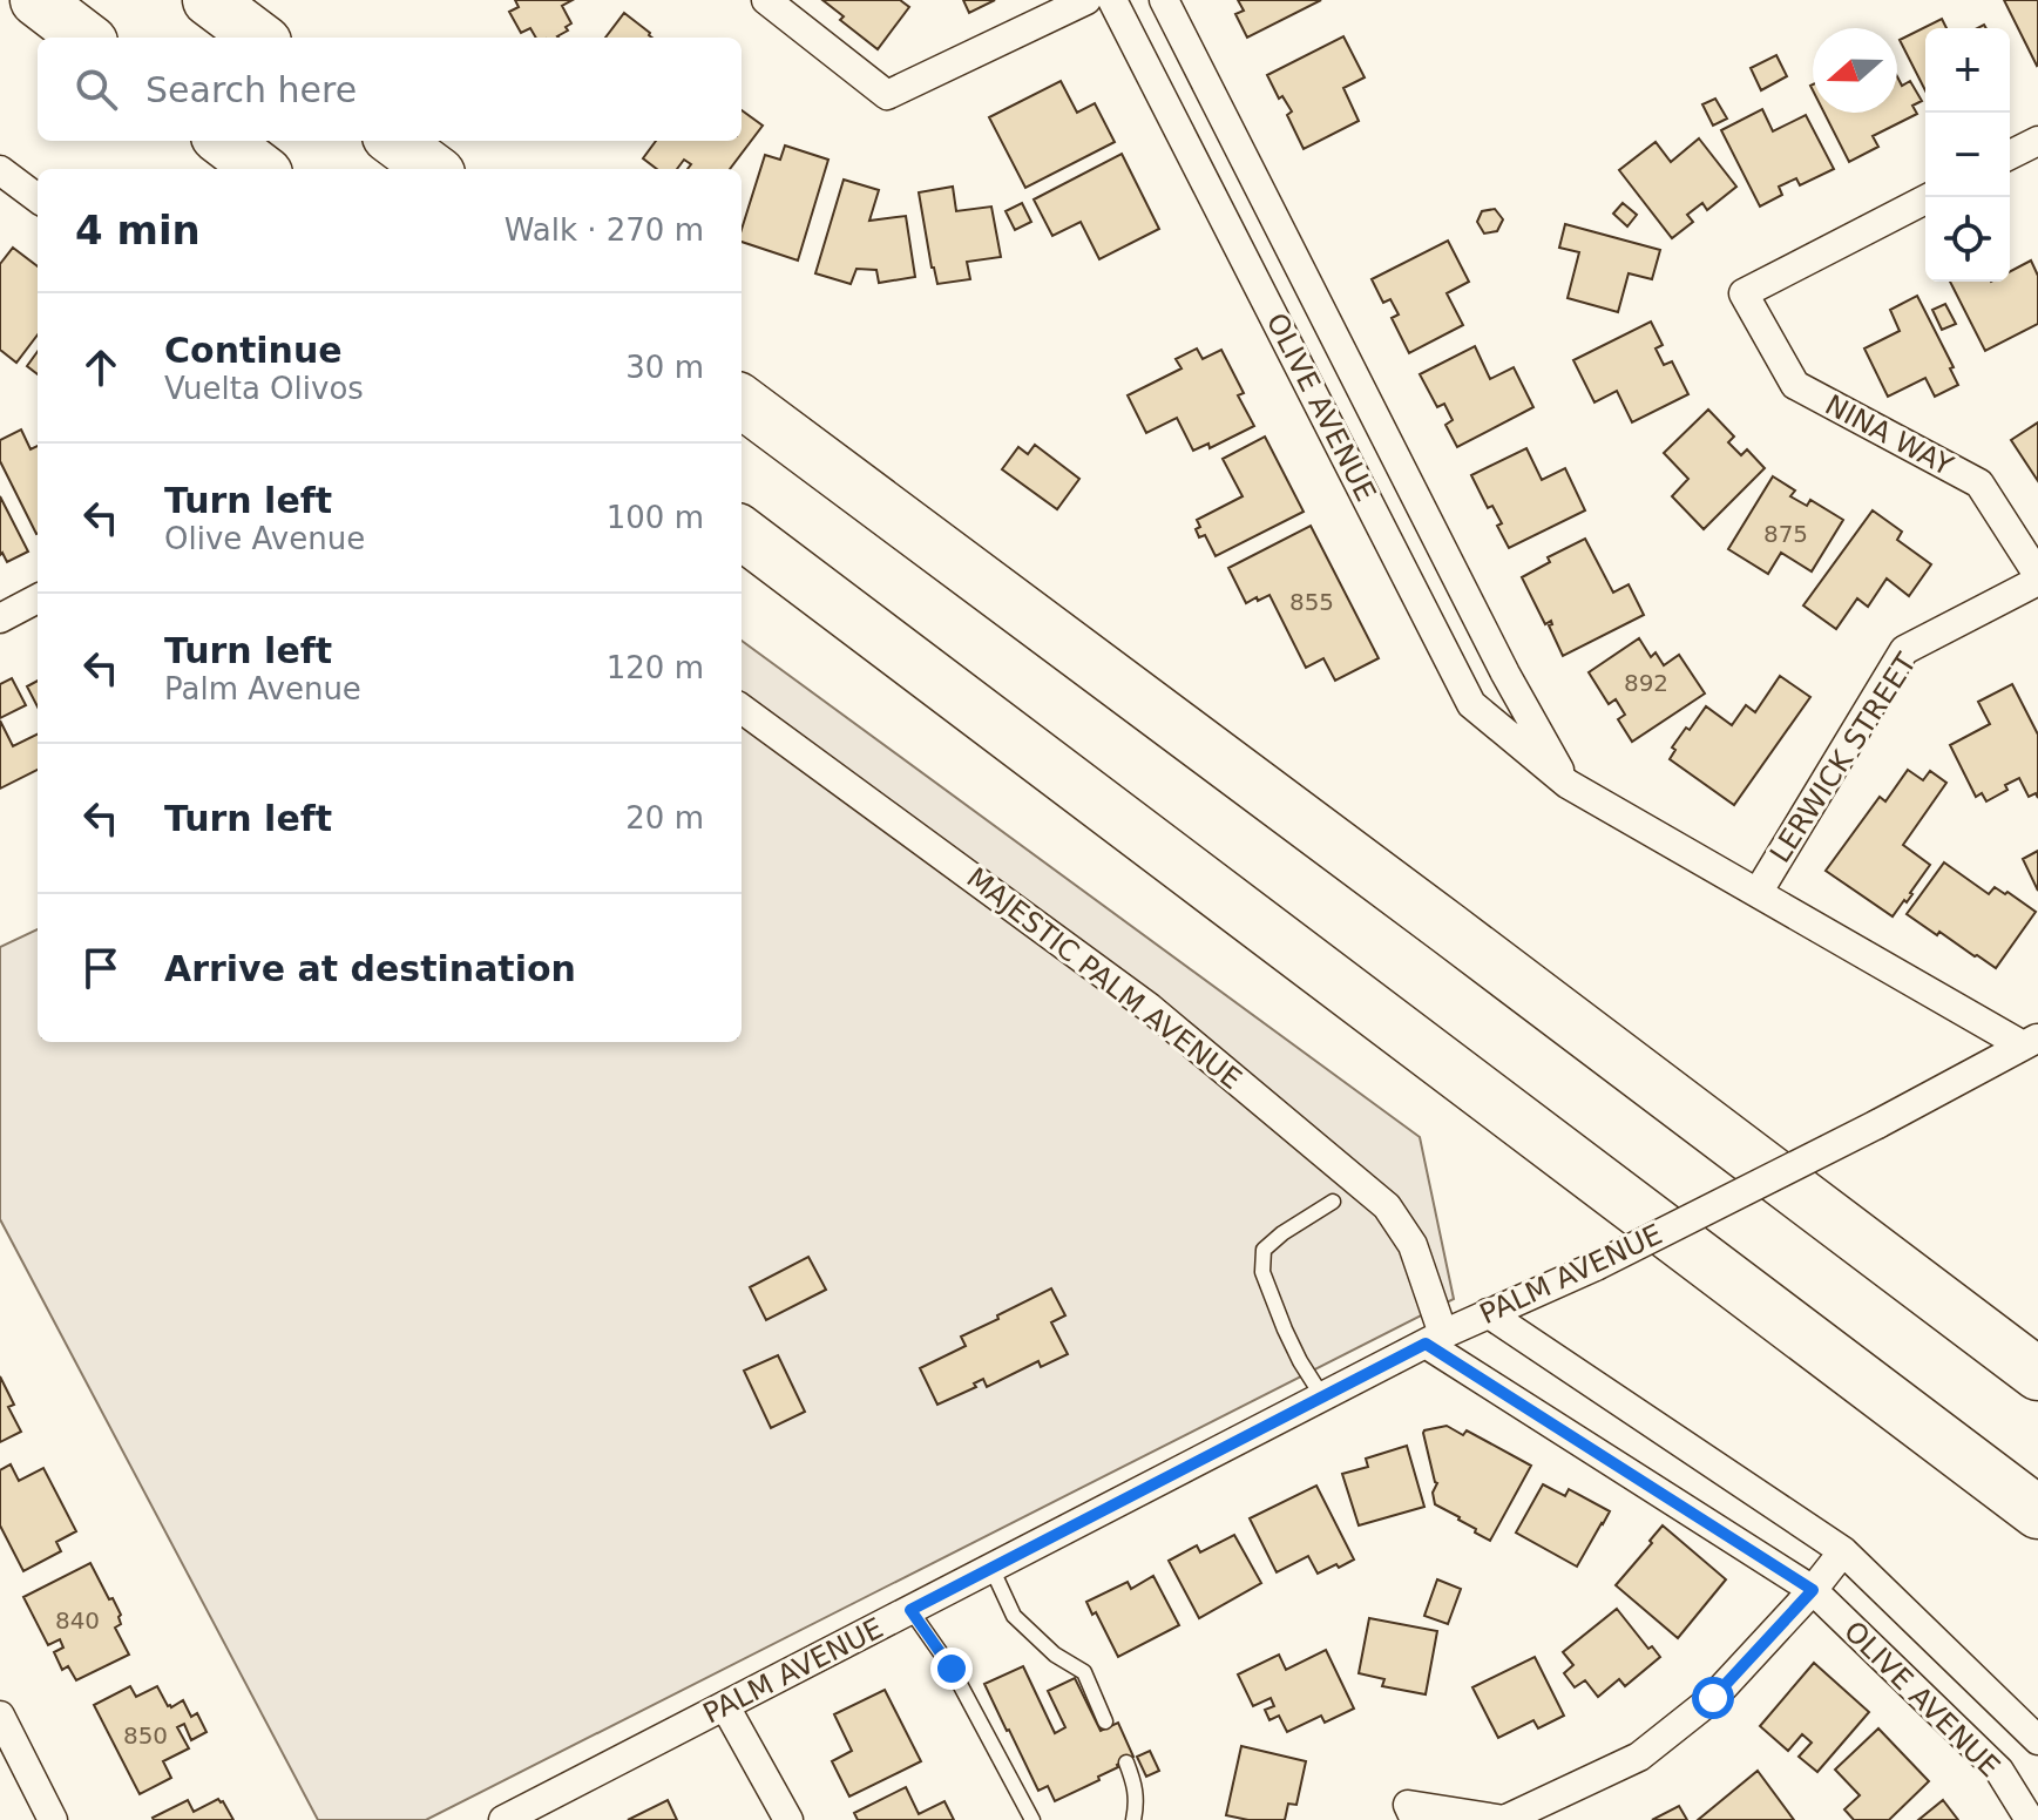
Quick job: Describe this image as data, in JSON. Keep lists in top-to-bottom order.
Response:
{
  "streets": {
    "street": [
      "OLIVE AVENUE",
      "NINA WAY",
      "LERWICK STREET",
      "MAJESTIC PALM AVENUE",
      "PALM AVENUE"
    ]
  },
  "crossings": [
    ["OLIVE AVENUE", "LERWICK STREET"],
    ["OLIVE AVENUE", "MAJESTIC PALM AVENUE"],
    ["OLIVE AVENUE", "PALM AVENUE"],
    ["NINA WAY", "LERWICK STREET"],
    ["MAJESTIC PALM AVENUE", "PALM AVENUE"]
  ],
  "house_numbers": [
    "875",
    "855",
    "892",
    "840",
    "850"
  ],
  "north": "left",
  "page": {
    "map_buttons": ["+", "−"],
    "search": "Search here",
    "heading": ["4 min", "Walk · 270 m"],
    "list": [
      ["Continue", "Vuelta Olivos", "30 m"],
      ["Turn left", "Olive Avenue", "100 m"],
      ["Turn left", "Palm Avenue", "120 m"],
      ["Turn left", "20 m"],
      "Arrive at destination"
    ]
  }
}
